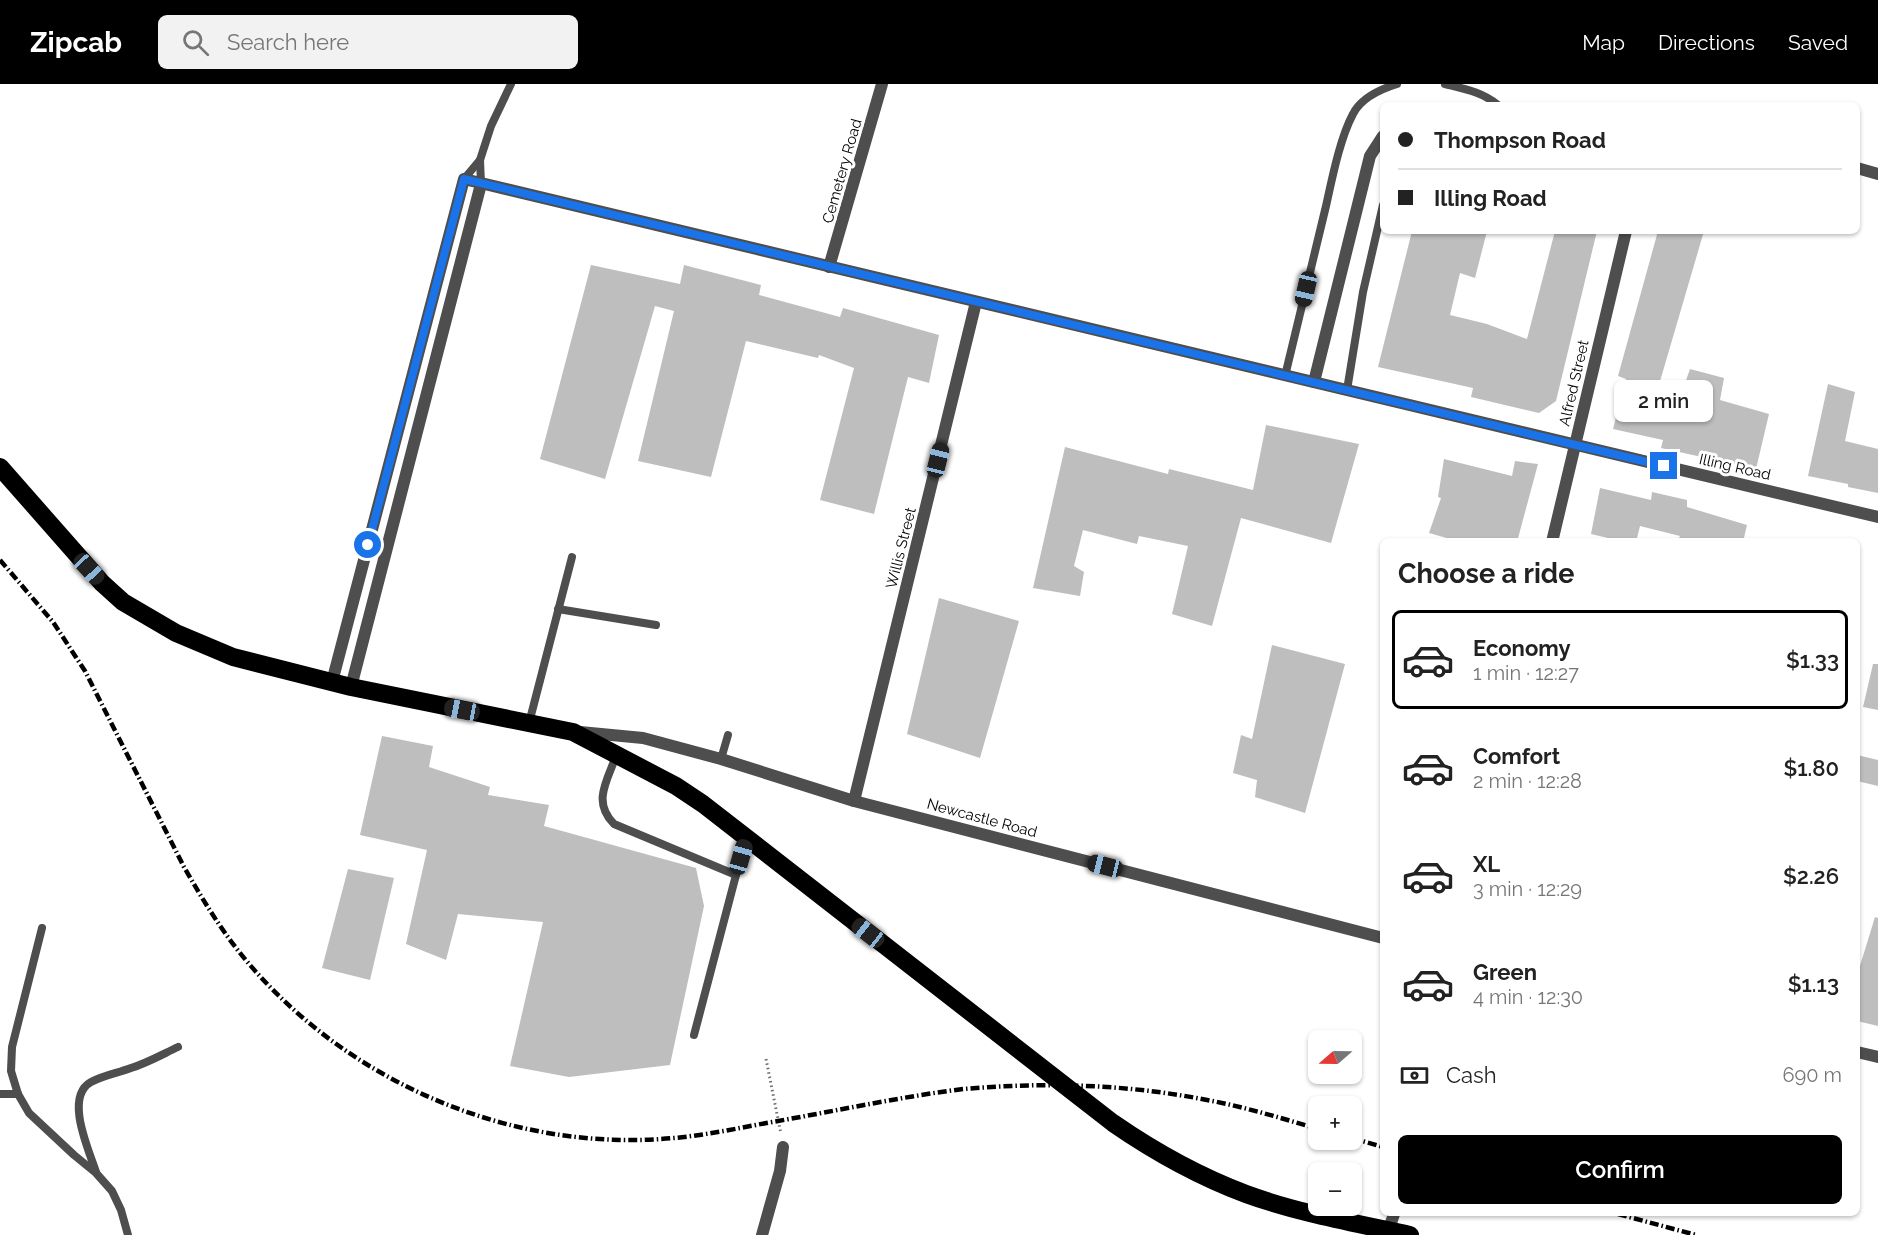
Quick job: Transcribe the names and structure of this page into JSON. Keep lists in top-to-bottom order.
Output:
{
  "streets": {
    "street": [
      "Cemetery Road",
      "Alfred Street",
      "Illing Road",
      "Willis Street",
      "Newcastle Road"
    ]
  },
  "crossings": [
    ["Cemetery Road", "Illing Road"],
    ["Alfred Street", "Illing Road"],
    ["Illing Road", "Willis Street"],
    ["Willis Street", "Newcastle Road"]
  ],
  "north": "left",
  "page": {
    "header": "Zipcab",
    "search": "Search here",
    "nav": ["Map", "Directions", "Saved"],
    "banner": ["Thompson Road", "Illing Road"],
    "bubble": "2 min",
    "heading": "Choose a ride",
    "list": [
      {
        "name": "Economy",
        "note": "1 min · 12:27",
        "value": "$1.33"
      },
      {
        "name": "Comfort",
        "note": "2 min · 12:28",
        "value": "$1.80"
      },
      {
        "name": "XL",
        "note": "3 min · 12:29",
        "value": "$2.26"
      },
      {
        "name": "Green",
        "note": "4 min · 12:30",
        "value": "$1.13"
      }
    ],
    "map_buttons": ["+", "−"],
    "pay": ["Cash", "690 m"],
    "buttons": "Confirm"
  }
}
